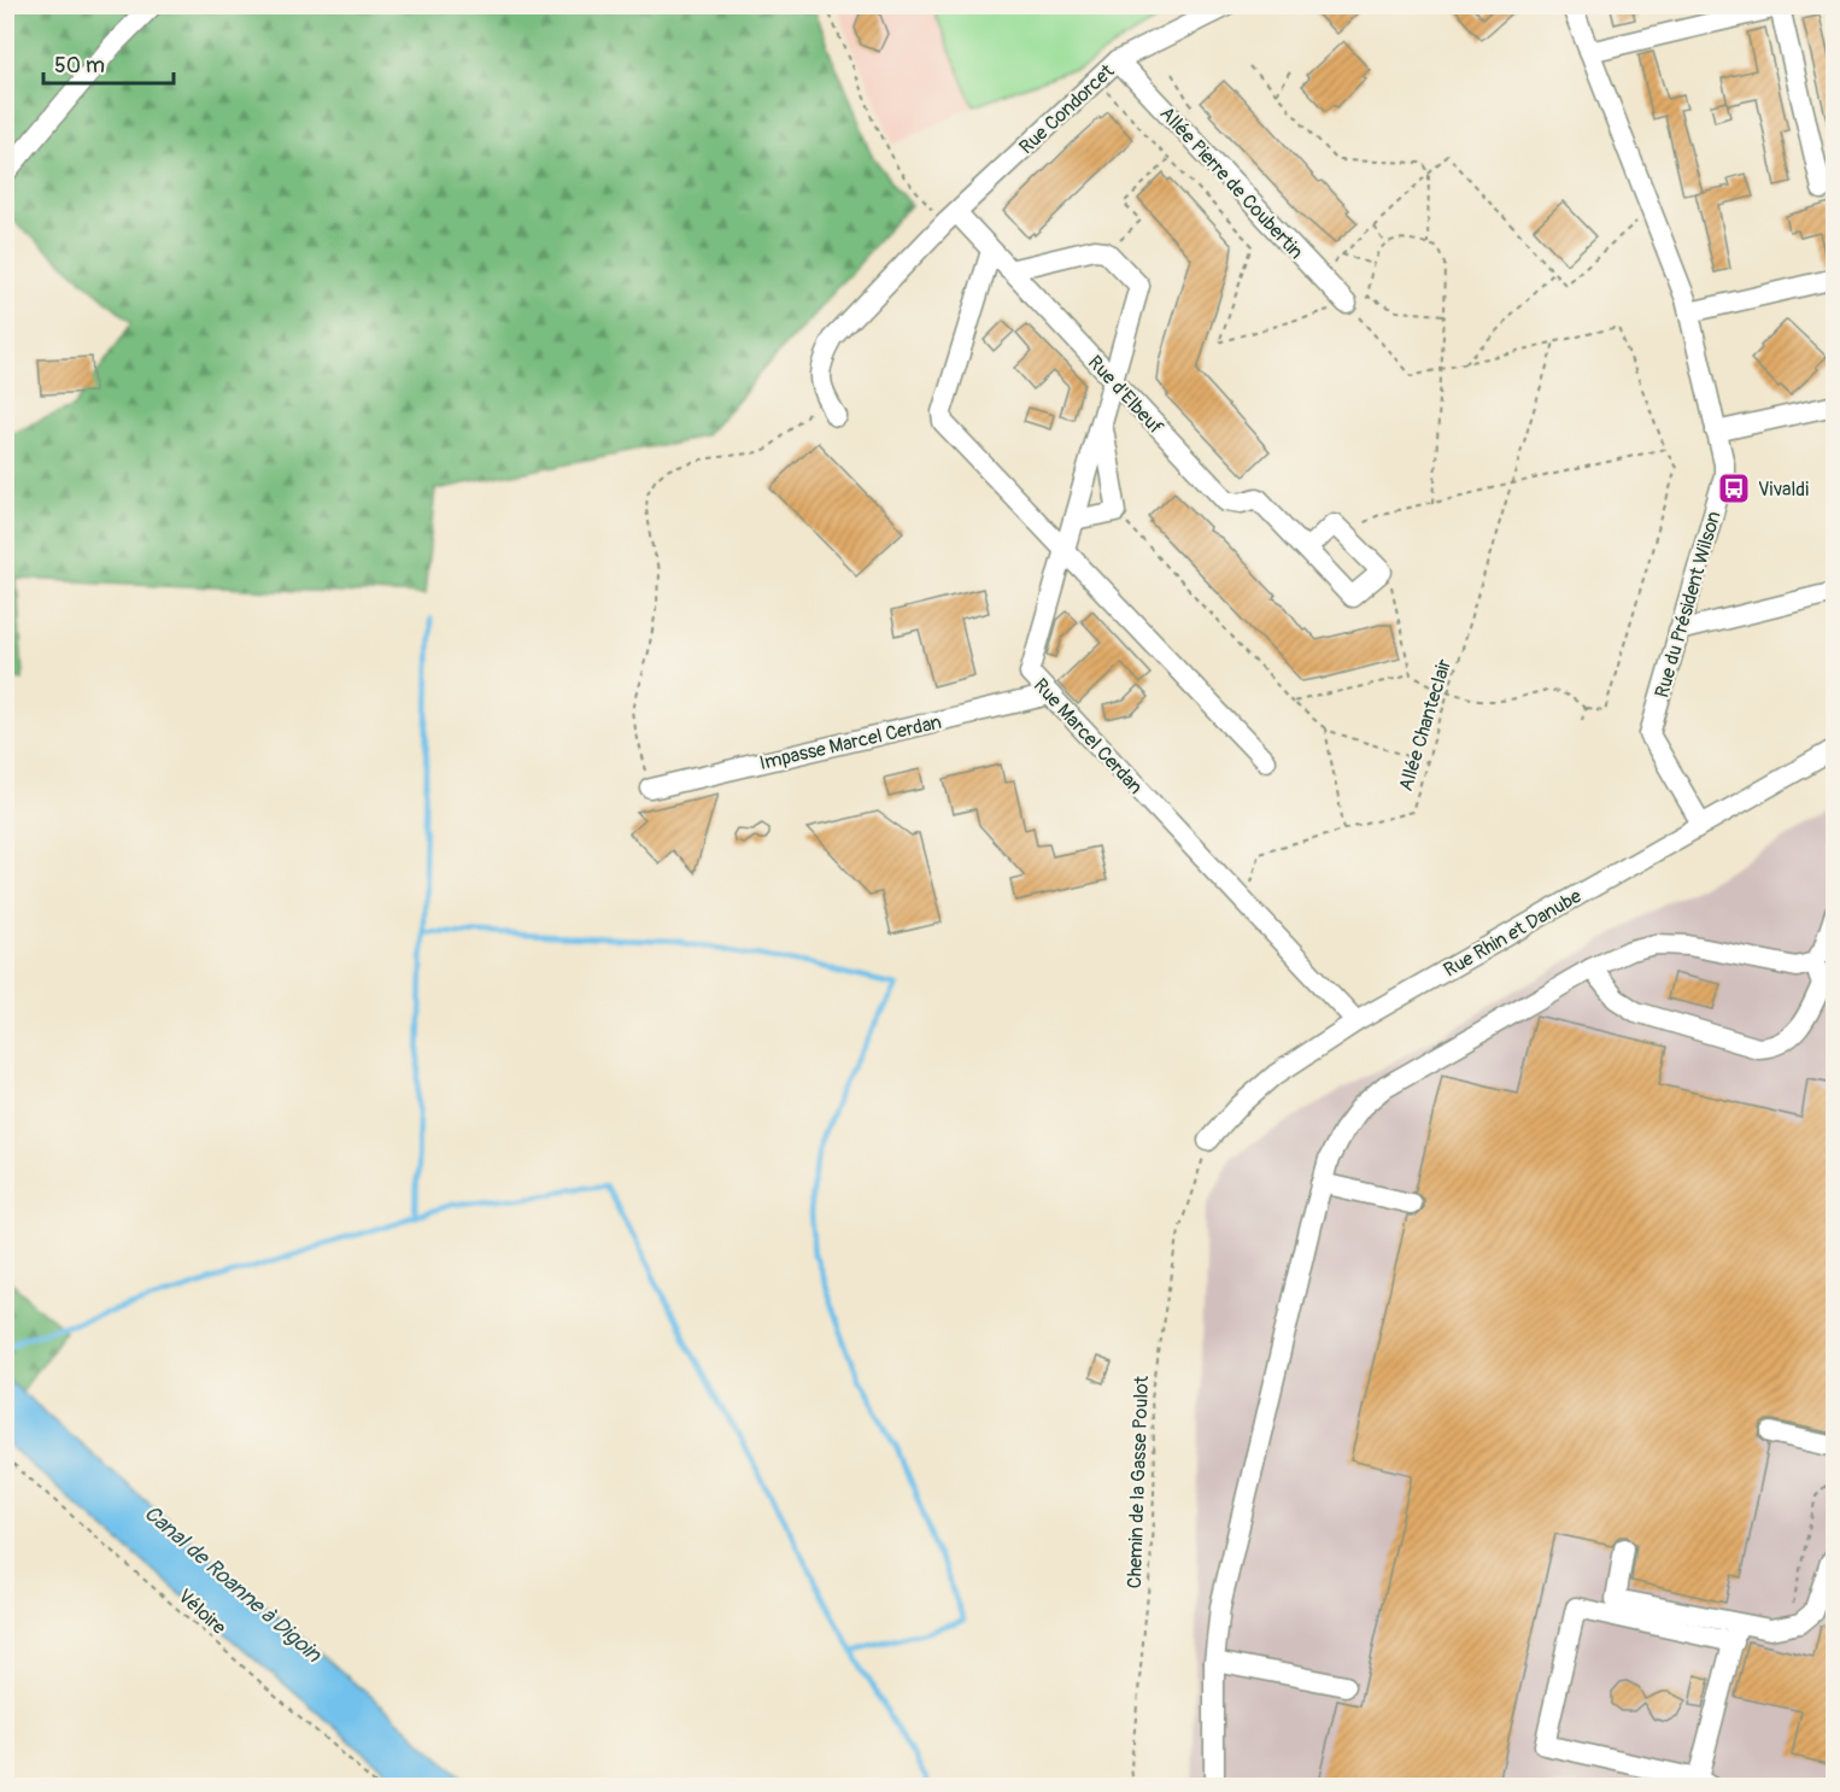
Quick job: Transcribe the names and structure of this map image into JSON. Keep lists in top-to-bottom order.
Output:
{
  "streets": {
    "street": [
      "Rue Condorcet",
      "Allée Pierre de Coubertin",
      "Rue d'Elbeuf",
      "Rue du Président Wilson",
      "Rue Marcel Cerdan",
      "Impasse Marcel Cerdan",
      "Rue Rhin et Danube"
    ],
    "path": ["Allée Chanteclair", "Chemin de la Gasse Poulot", "Véloire"]
  },
  "crossings": [
    ["Rue Condorcet", "Allée Pierre de Coubertin"],
    ["Rue Condorcet", "Rue d'Elbeuf"],
    ["Rue d'Elbeuf", "Rue Marcel Cerdan"],
    ["Rue du Président Wilson", "Rue Rhin et Danube"],
    ["Allée Chanteclair", "Rue Marcel Cerdan"],
    ["Rue Marcel Cerdan", "Impasse Marcel Cerdan"],
    ["Rue Marcel Cerdan", "Rue Rhin et Danube"],
    ["Rue Rhin et Danube", "Chemin de la Gasse Poulot"]
  ],
  "water": ["Canal de Roanne à Digoin"],
  "places": {
    "bus stop": ["Vivaldi"]
  },
  "scale_bar": "50 m"
}
